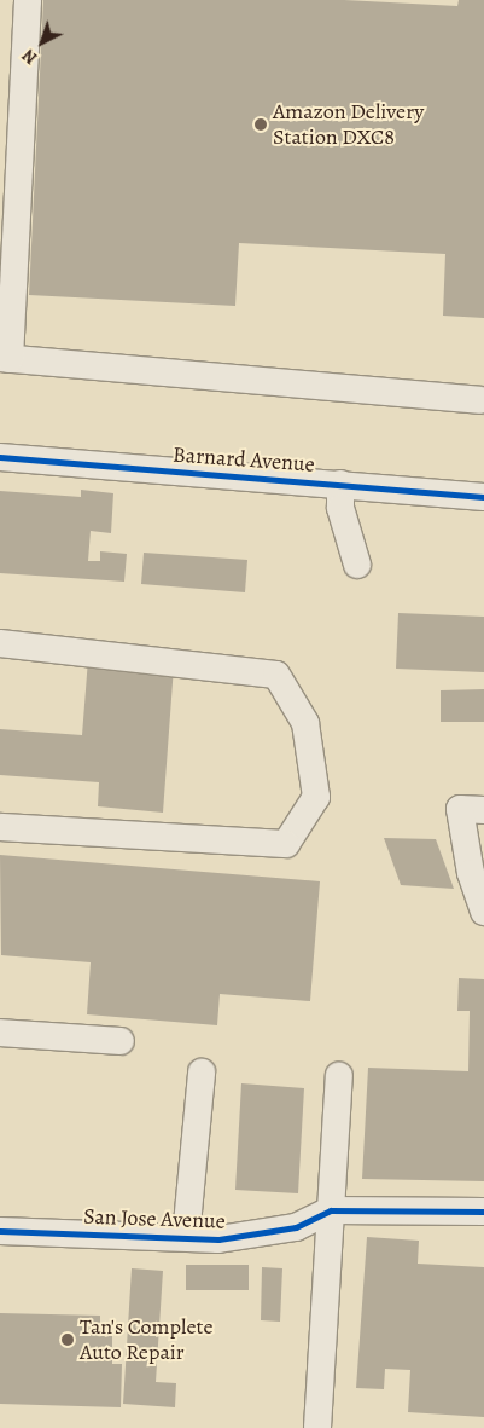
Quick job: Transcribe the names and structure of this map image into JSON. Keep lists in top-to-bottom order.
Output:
{
  "streets": {
    "street": ["Barnard Avenue", "San Jose Avenue"]
  },
  "places": ["Amazon Delivery Station DXC8", "Tan's Complete Auto Repair"],
  "north": "bottom left"
}
